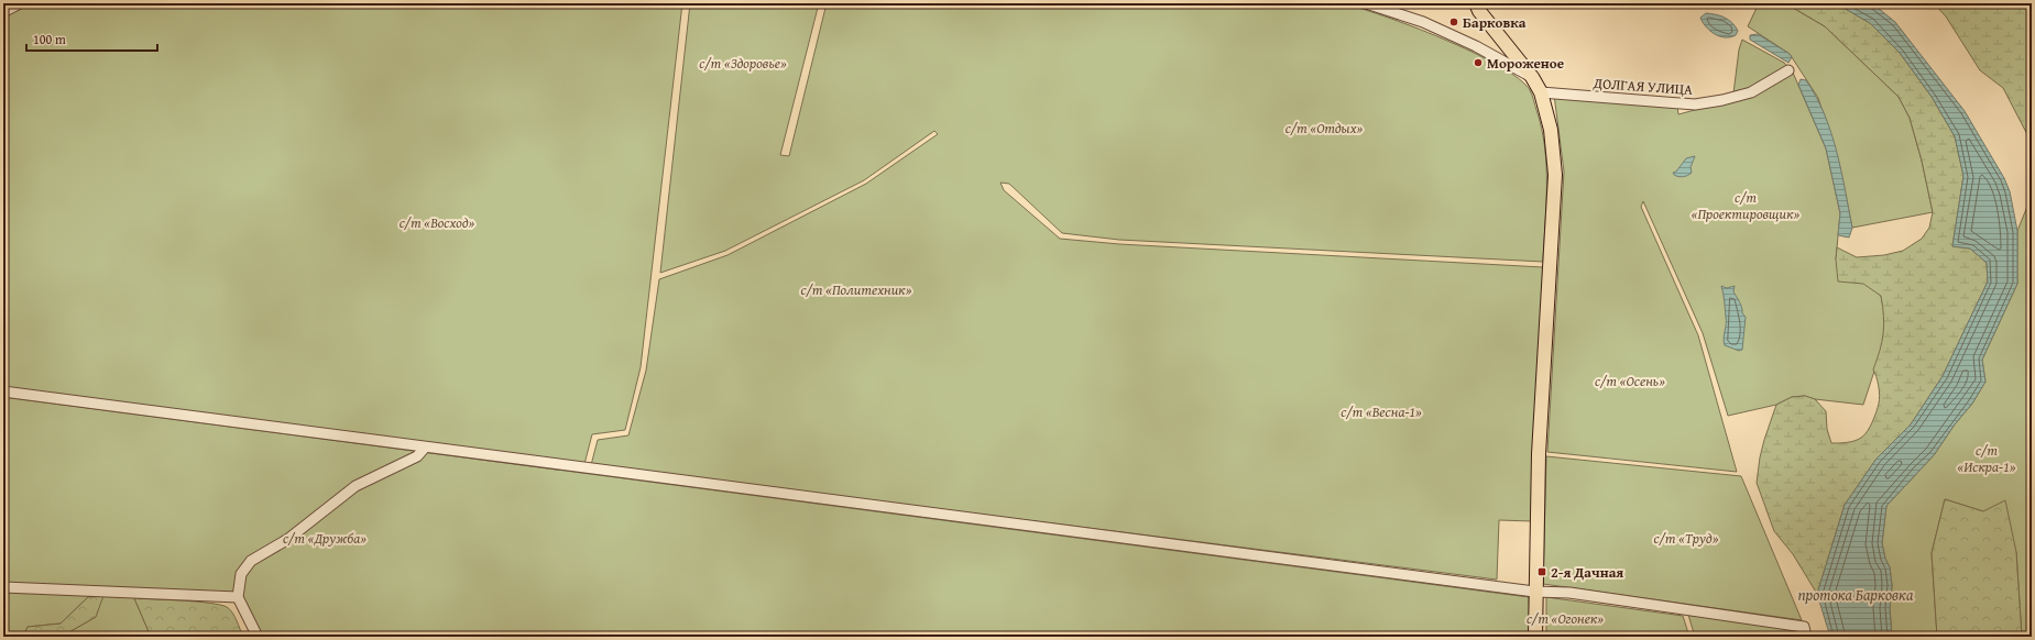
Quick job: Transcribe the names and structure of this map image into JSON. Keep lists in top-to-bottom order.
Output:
{
  "streets": {
    "street": ["ДОЛГАЯ УЛИЦА"]
  },
  "water": ["протока Барковка"],
  "parks": [
    "с/т «Здоровье»",
    "с/т «Отдых»",
    "с/т «Проектировщик»",
    "с/т «Восход»",
    "с/т «Политехник»",
    "с/т «Осень»",
    "с/т «Весна-1»",
    "с/т «Искра-1»",
    "с/т «Дружба»",
    "с/т «Труд»",
    "с/т «Огонек»"
  ],
  "places": {
    "other": ["Барковка", "Мороженое"],
    "transit": ["2-я Дачная"]
  },
  "scale_bar": "100 m"
}
